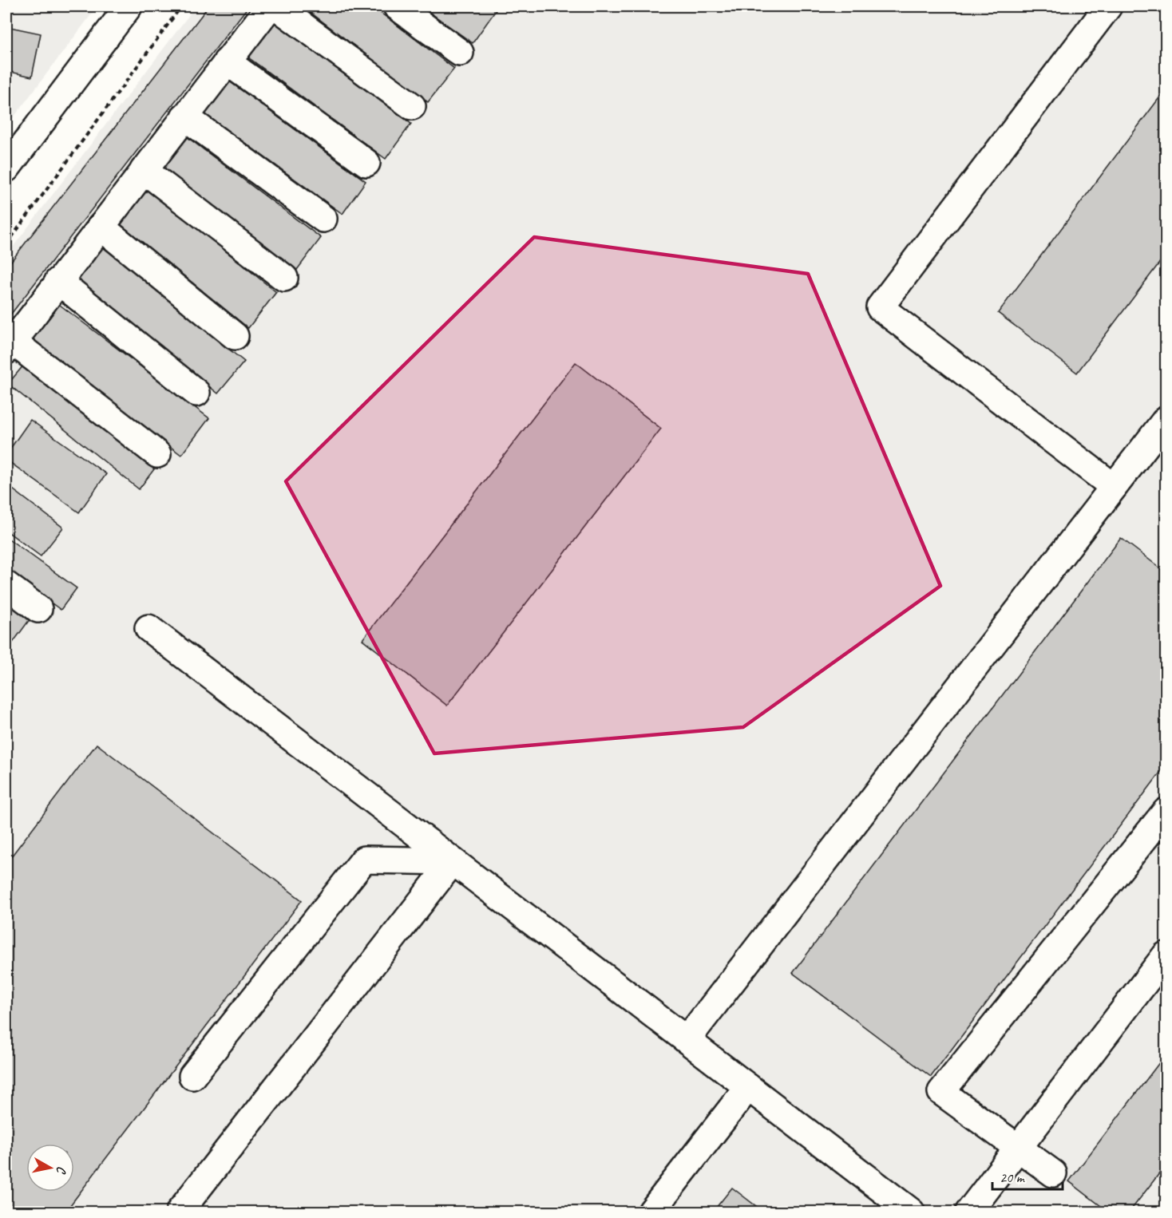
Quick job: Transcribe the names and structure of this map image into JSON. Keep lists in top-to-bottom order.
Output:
{
  "scale_bar": "20 m",
  "north": "right"
}
